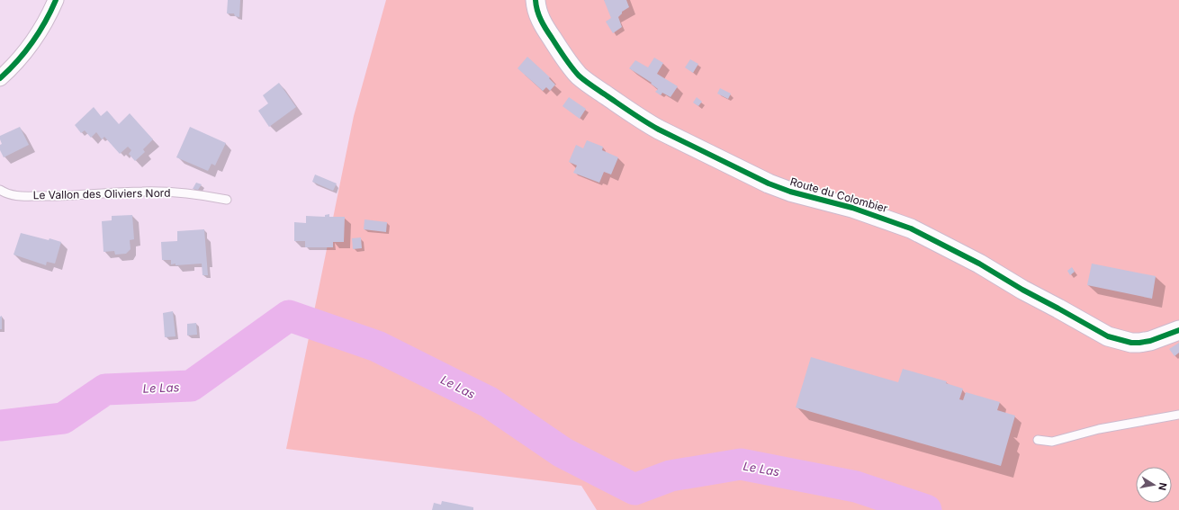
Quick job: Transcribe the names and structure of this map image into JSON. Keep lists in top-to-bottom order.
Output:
{
  "streets": {
    "street": ["Route du Colombier"],
    "lane": ["Le Vallon des Oliviers Nord"]
  },
  "water": ["Le Las"],
  "north": "right"
}
